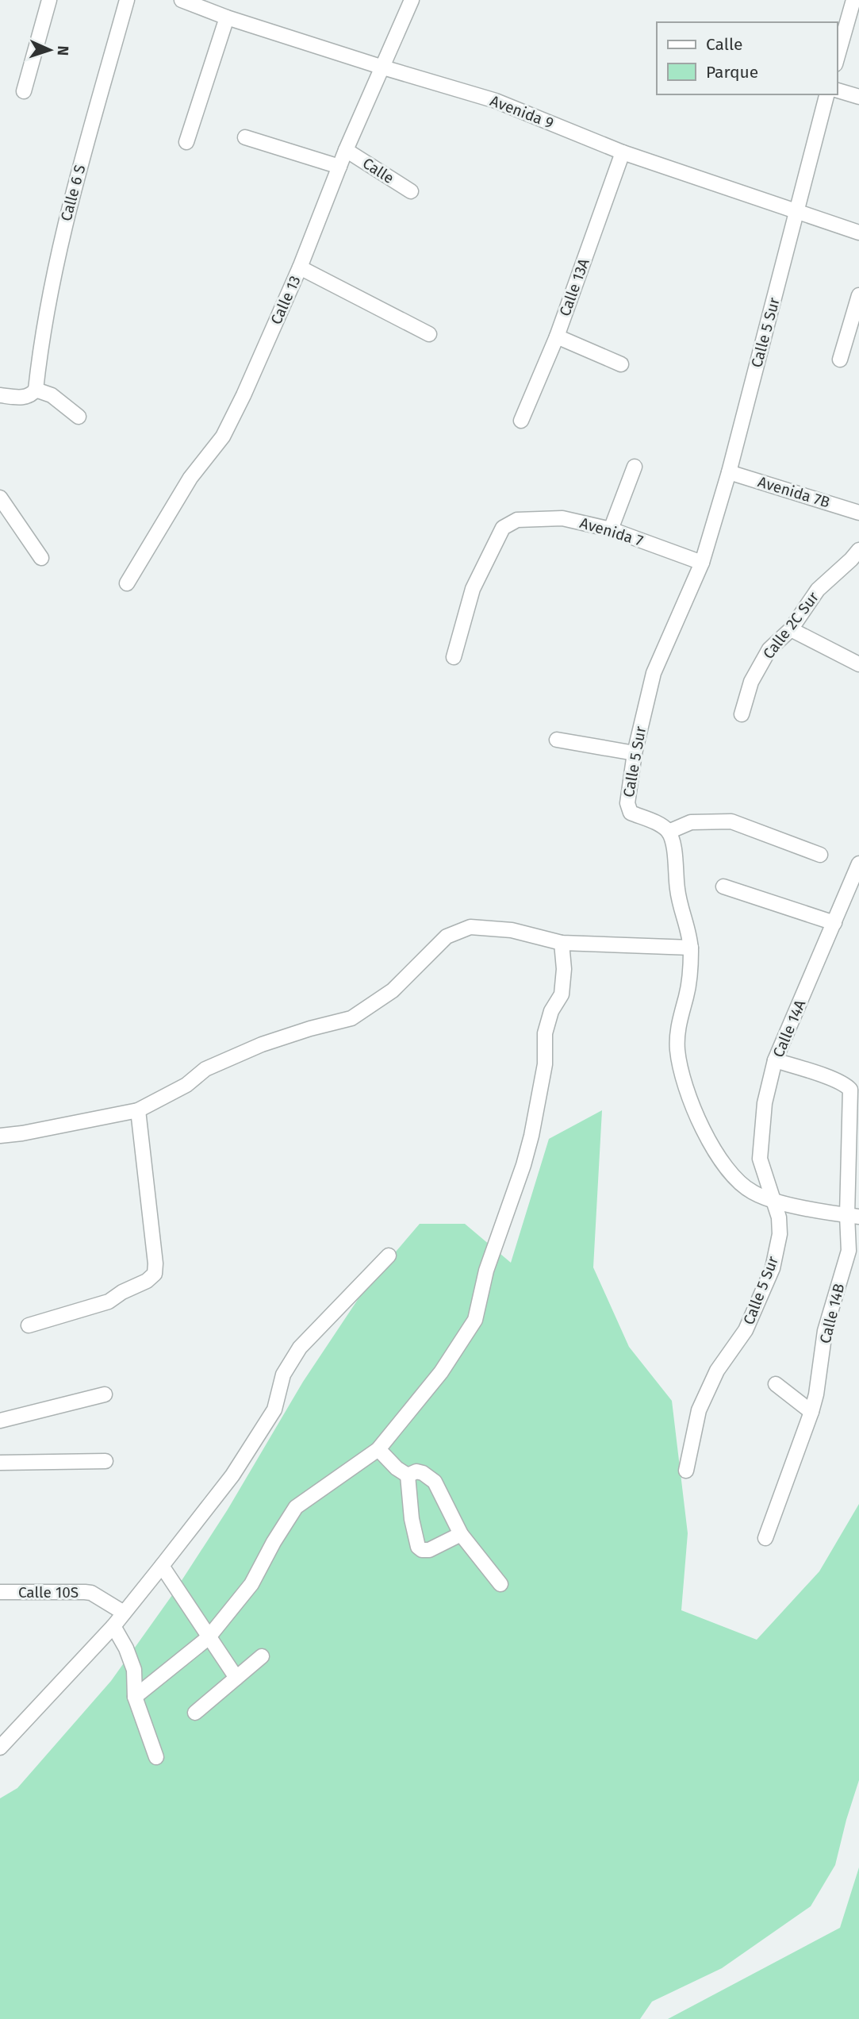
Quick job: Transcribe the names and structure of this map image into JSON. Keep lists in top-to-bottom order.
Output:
{
  "streets": {
    "street": [
      "Avenida 9",
      "Calle",
      "Calle 6 S",
      "Calle 13A",
      "Calle 13",
      "Calle 5 Sur",
      "Avenida 7B",
      "Avenida 7",
      "Calle 2C Sur",
      "Calle 14A",
      "Calle 14B",
      "Calle 10S"
    ]
  },
  "crossings": [
    ["Avenida 9", "Calle 13A"],
    ["Avenida 9", "Calle 13"],
    ["Avenida 9", "Calle 5 Sur"],
    ["Calle", "Calle 13"],
    ["Calle 5 Sur", "Avenida 7B"],
    ["Calle 5 Sur", "Avenida 7"],
    ["Calle 5 Sur", "Calle 14A"],
    ["Calle 14A", "Calle 14B"]
  ],
  "legend": ["Calle", "Parque"],
  "north": "right"
}
